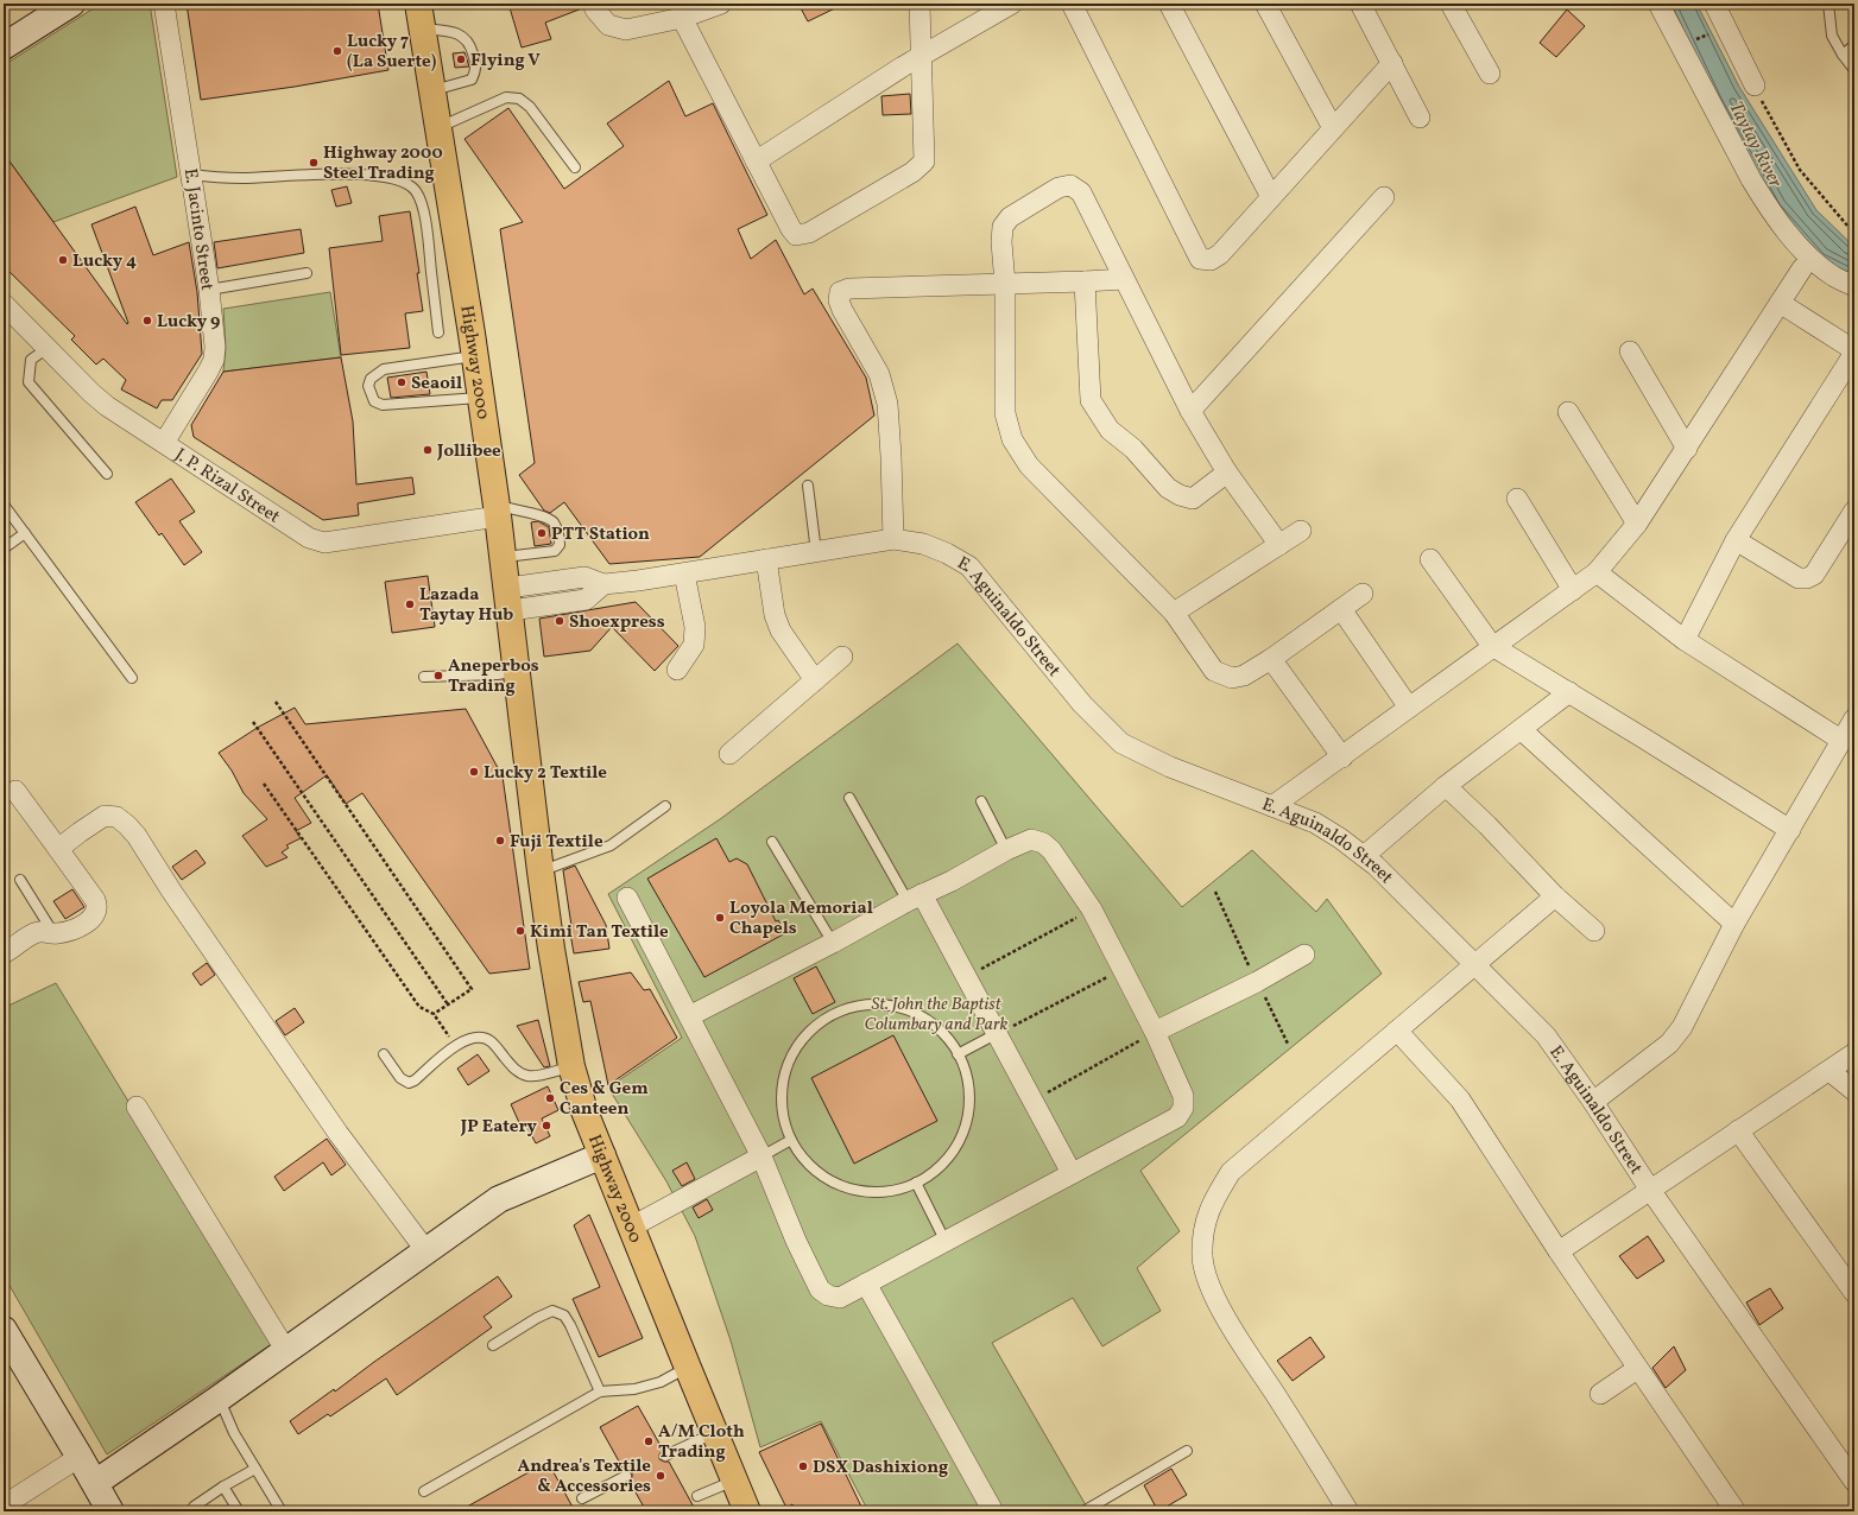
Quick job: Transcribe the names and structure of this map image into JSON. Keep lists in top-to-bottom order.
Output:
{
  "streets": {
    "main road": ["Highway 2000"],
    "street": ["E. Jacinto Street", "J. P. Rizal Street", "E. Aguinaldo Street"]
  },
  "crossings": [
    ["E. Jacinto Street", "J. P. Rizal Street"],
    ["Highway 2000", "J. P. Rizal Street"],
    ["Highway 2000", "E. Aguinaldo Street"]
  ],
  "water": ["Taytay River"],
  "parks": ["St. John the Baptist Columbary and Park"],
  "places": [
    "Lucky 7 (La Suerte)",
    "Flying V",
    "Highway 2000 Steel Trading",
    "Lucky 4",
    "Lucky 9",
    "Seaoil",
    "Jollibee",
    "PTT Station",
    "Lazada Taytay Hub",
    "Shoexpress",
    "Aneperbos Trading",
    "Lucky 2 Textile",
    "Fuji Textile",
    "Loyola Memorial Chapels",
    "Kimi Tan Textile",
    "Ces & Gem Canteen",
    "JP Eatery",
    "A/M Cloth Trading",
    "DSX Dashixiong",
    "Andrea's Textile & Accessories"
  ]
}
